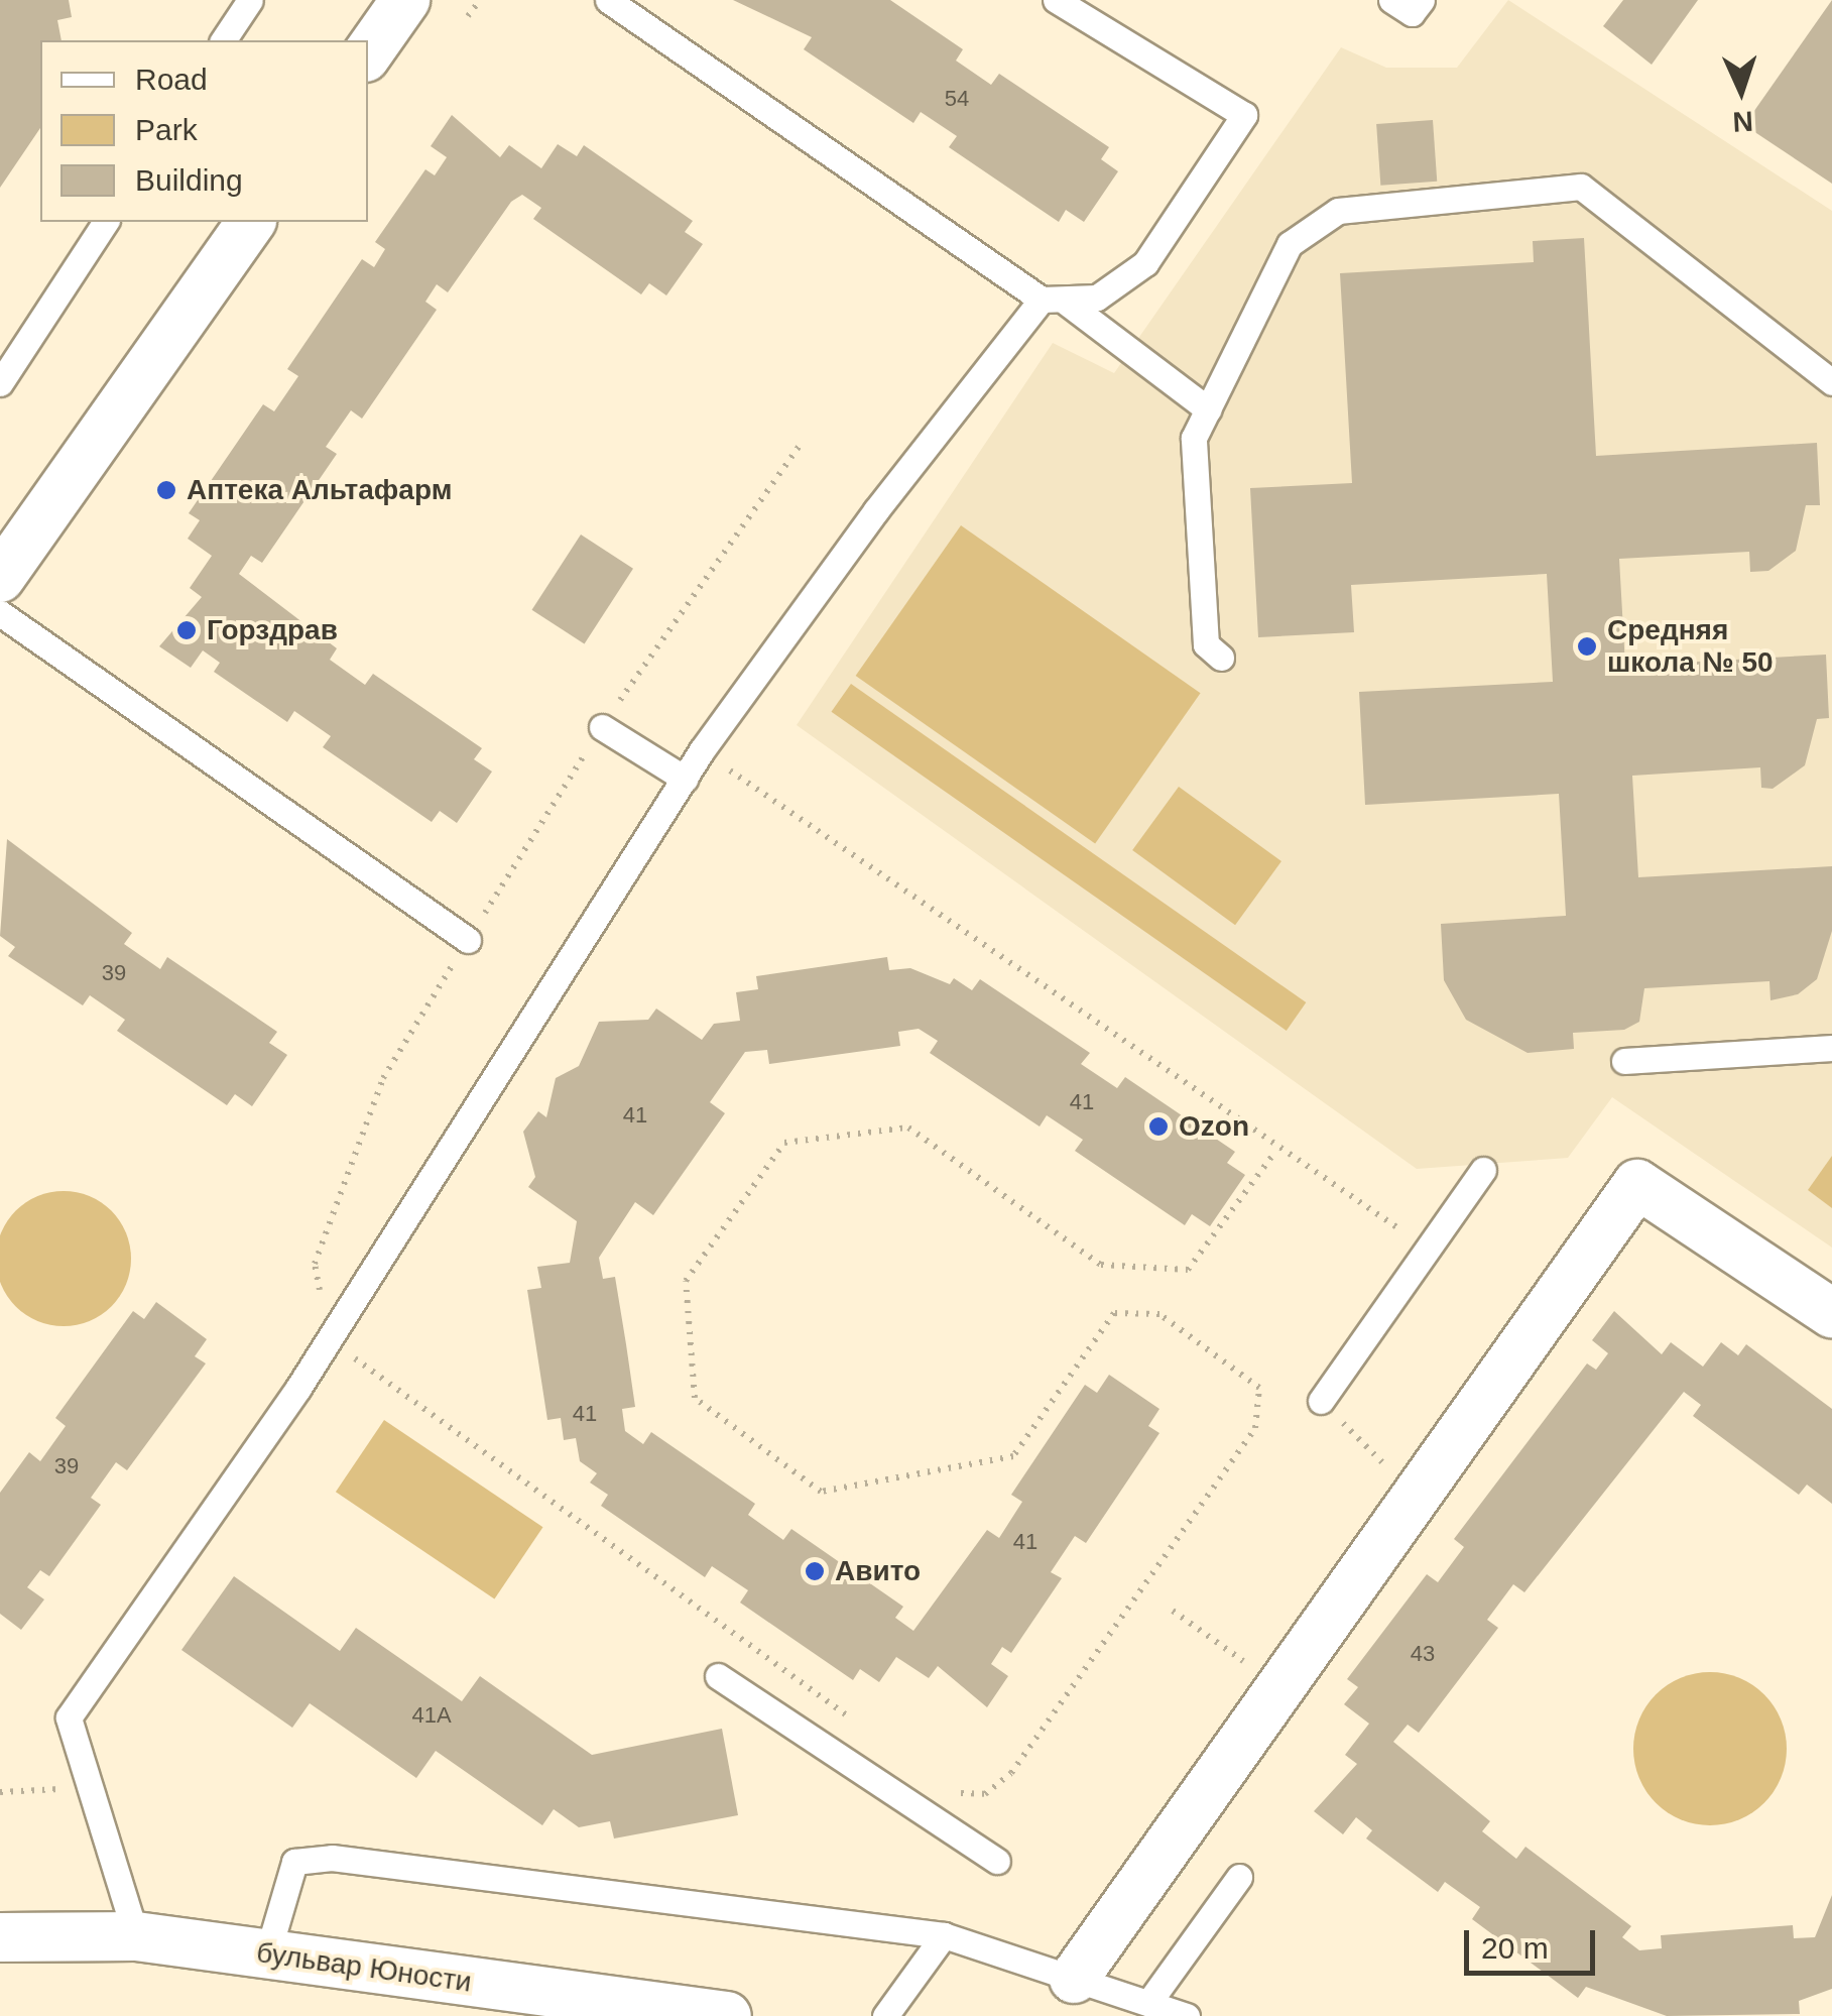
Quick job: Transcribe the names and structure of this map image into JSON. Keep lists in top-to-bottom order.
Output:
{
  "streets": {
    "street": ["бульвар Юности"]
  },
  "places": [
    "Аптека Альтафарм",
    "Горздрав",
    "Средняя школа № 50",
    "Ozon",
    "Авито"
  ],
  "house_numbers": [
    "54",
    "39",
    "41",
    "41",
    "41",
    "39",
    "41",
    "43",
    "41А"
  ],
  "legend": ["Road", "Park", "Building"],
  "scale_bar": "20 m",
  "north": "bottom"
}
